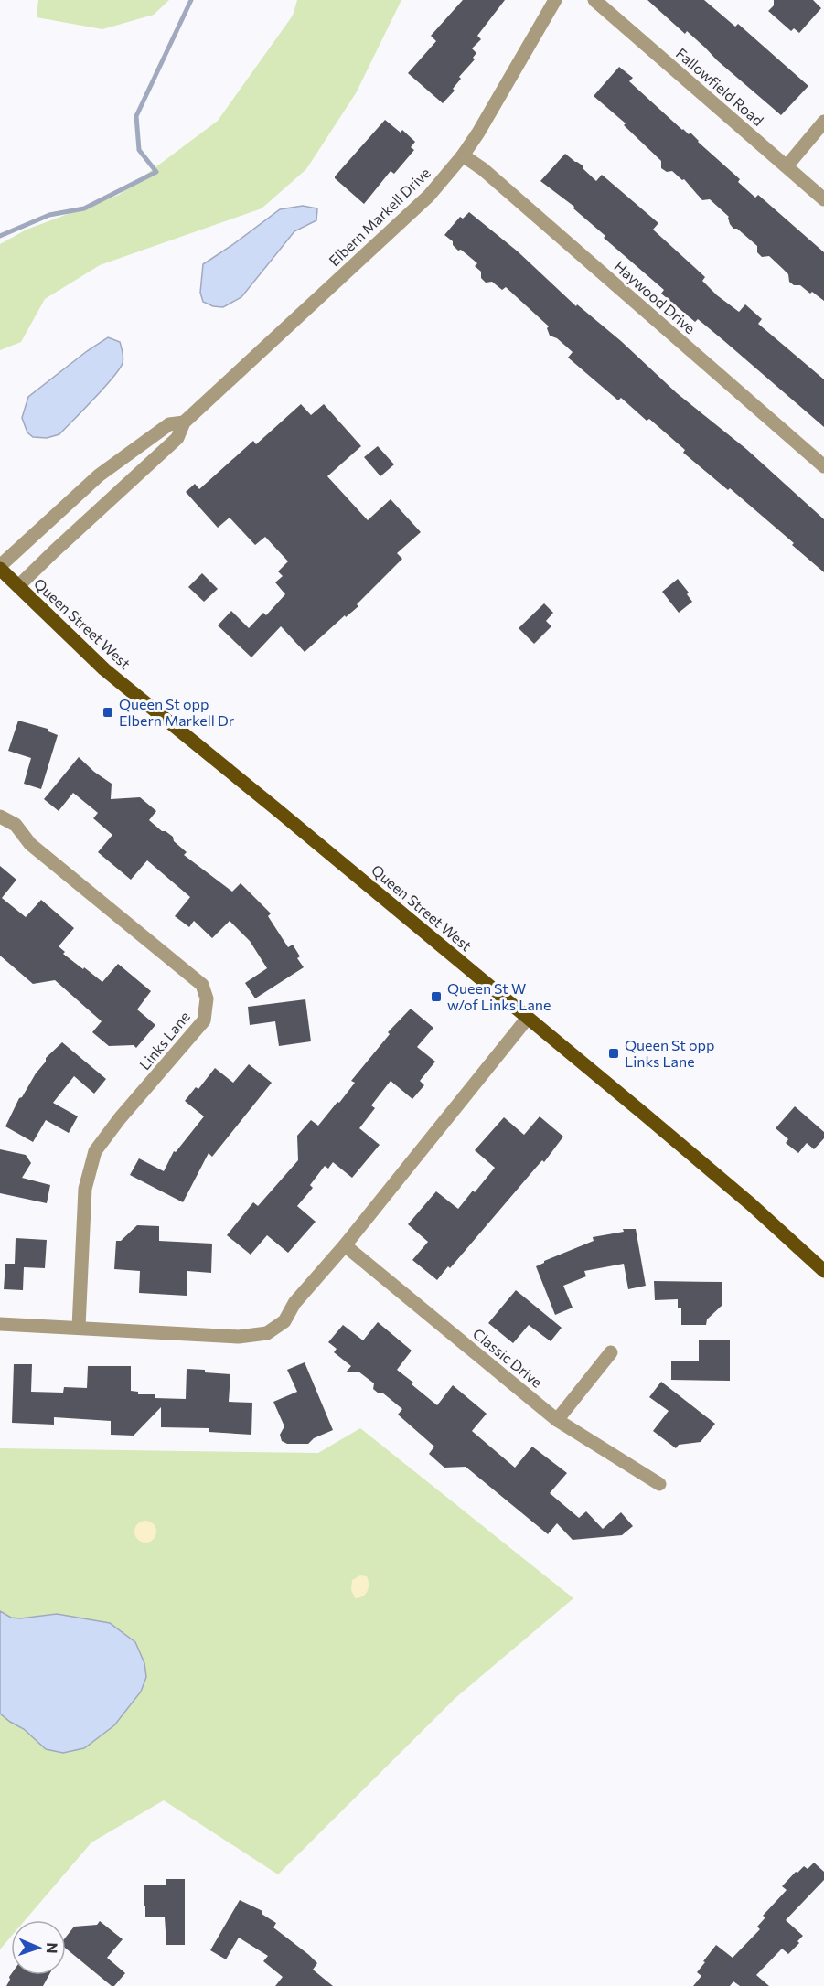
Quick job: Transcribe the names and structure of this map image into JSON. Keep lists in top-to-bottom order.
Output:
{
  "streets": {
    "main road": ["Queen Street West"],
    "street": [
      "Fallowfield Road",
      "Elbern Markell Drive",
      "Haywood Drive",
      "Links Lane",
      "Classic Drive"
    ]
  },
  "crossings": [
    ["Elbern Markell Drive", "Haywood Drive"],
    ["Elbern Markell Drive", "Queen Street West"]
  ],
  "places": {
    "transit": ["Queen St opp Elbern Markell Dr", "Queen St W w/of Links Lane", "Queen St opp Links Lane"]
  },
  "north": "right"
}
